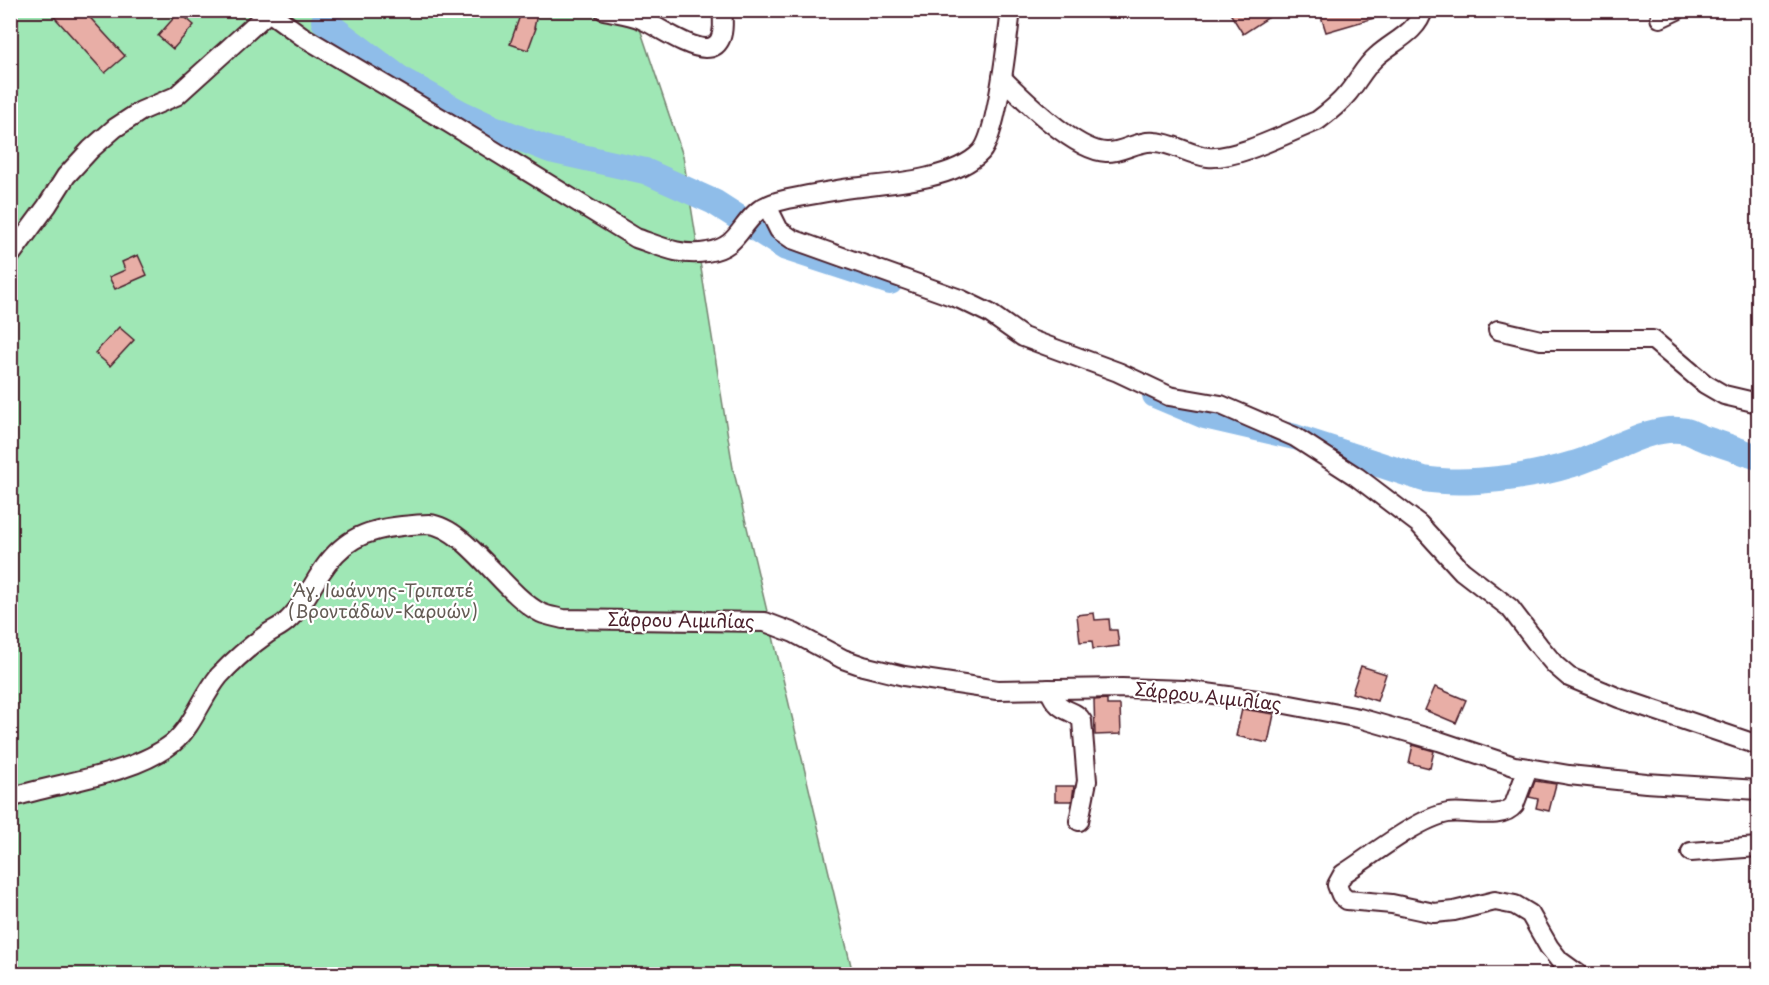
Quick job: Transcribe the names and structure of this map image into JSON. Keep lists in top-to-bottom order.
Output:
{
  "streets": {
    "street": ["Σάρρου Αιμιλίας"]
  },
  "parks": ["Άγ. Ιωάννης-Τριπατέ (Βροντάδων-Καρυών)"]
}
